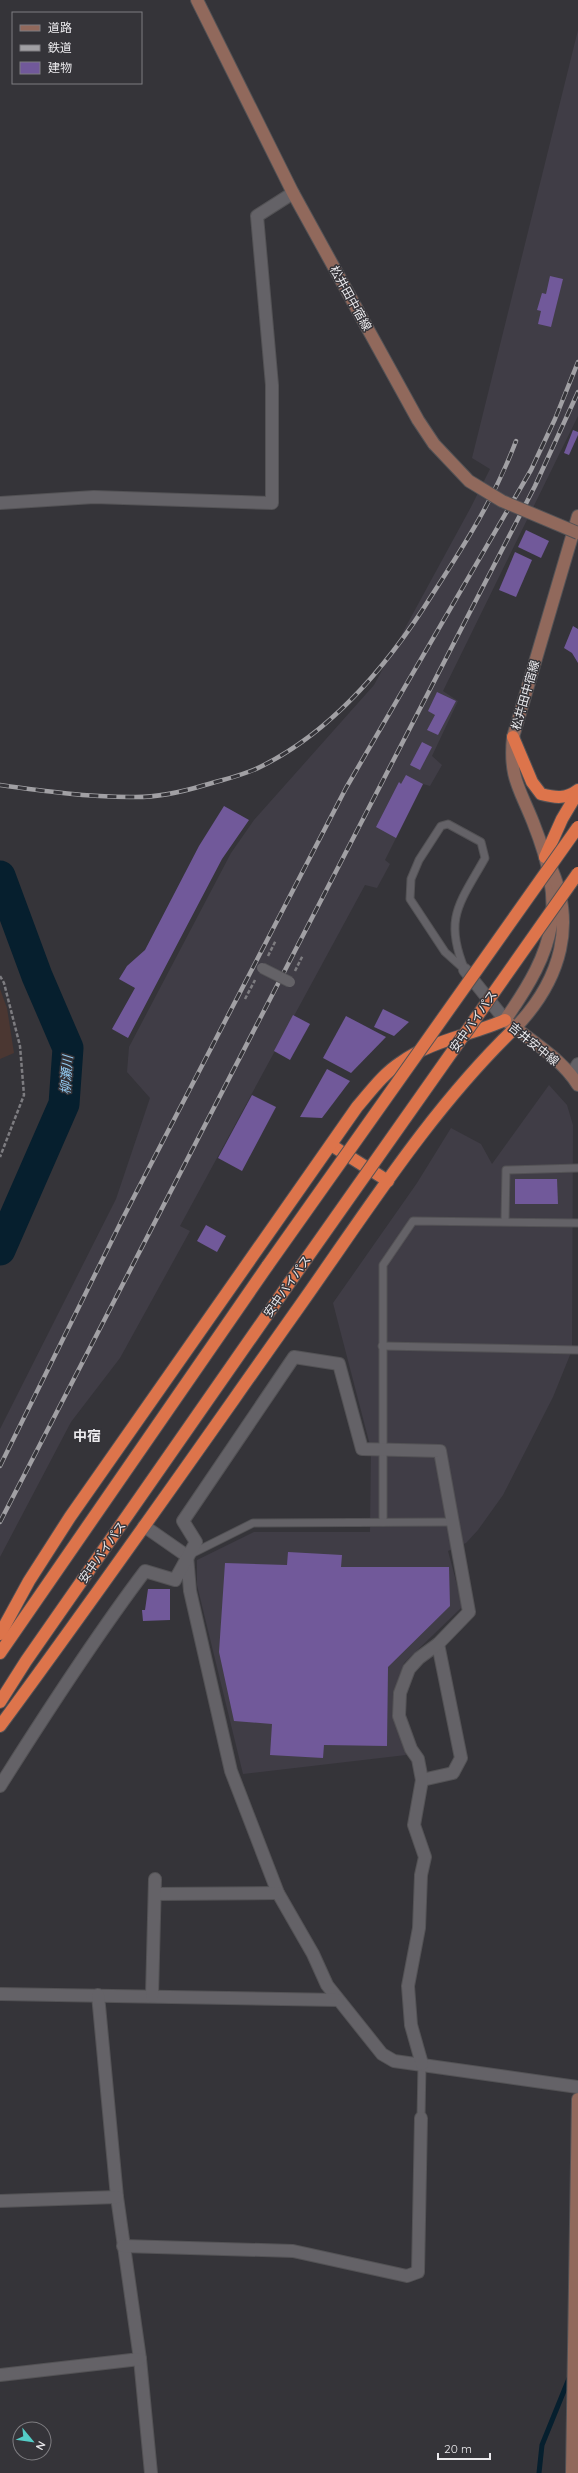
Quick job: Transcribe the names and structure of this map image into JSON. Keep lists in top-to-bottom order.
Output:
{
  "streets": {
    "highway": ["安中バイパス"],
    "main road": ["松井田中宿線", "吉井安中線"]
  },
  "crossings": [
    ["松井田中宿線", "吉井安中線"]
  ],
  "districts": ["中宿"],
  "water": ["柳瀬川"],
  "legend": ["道路", "鉄道", "建物"],
  "scale_bar": "20 m",
  "north": "bottom right"
}
